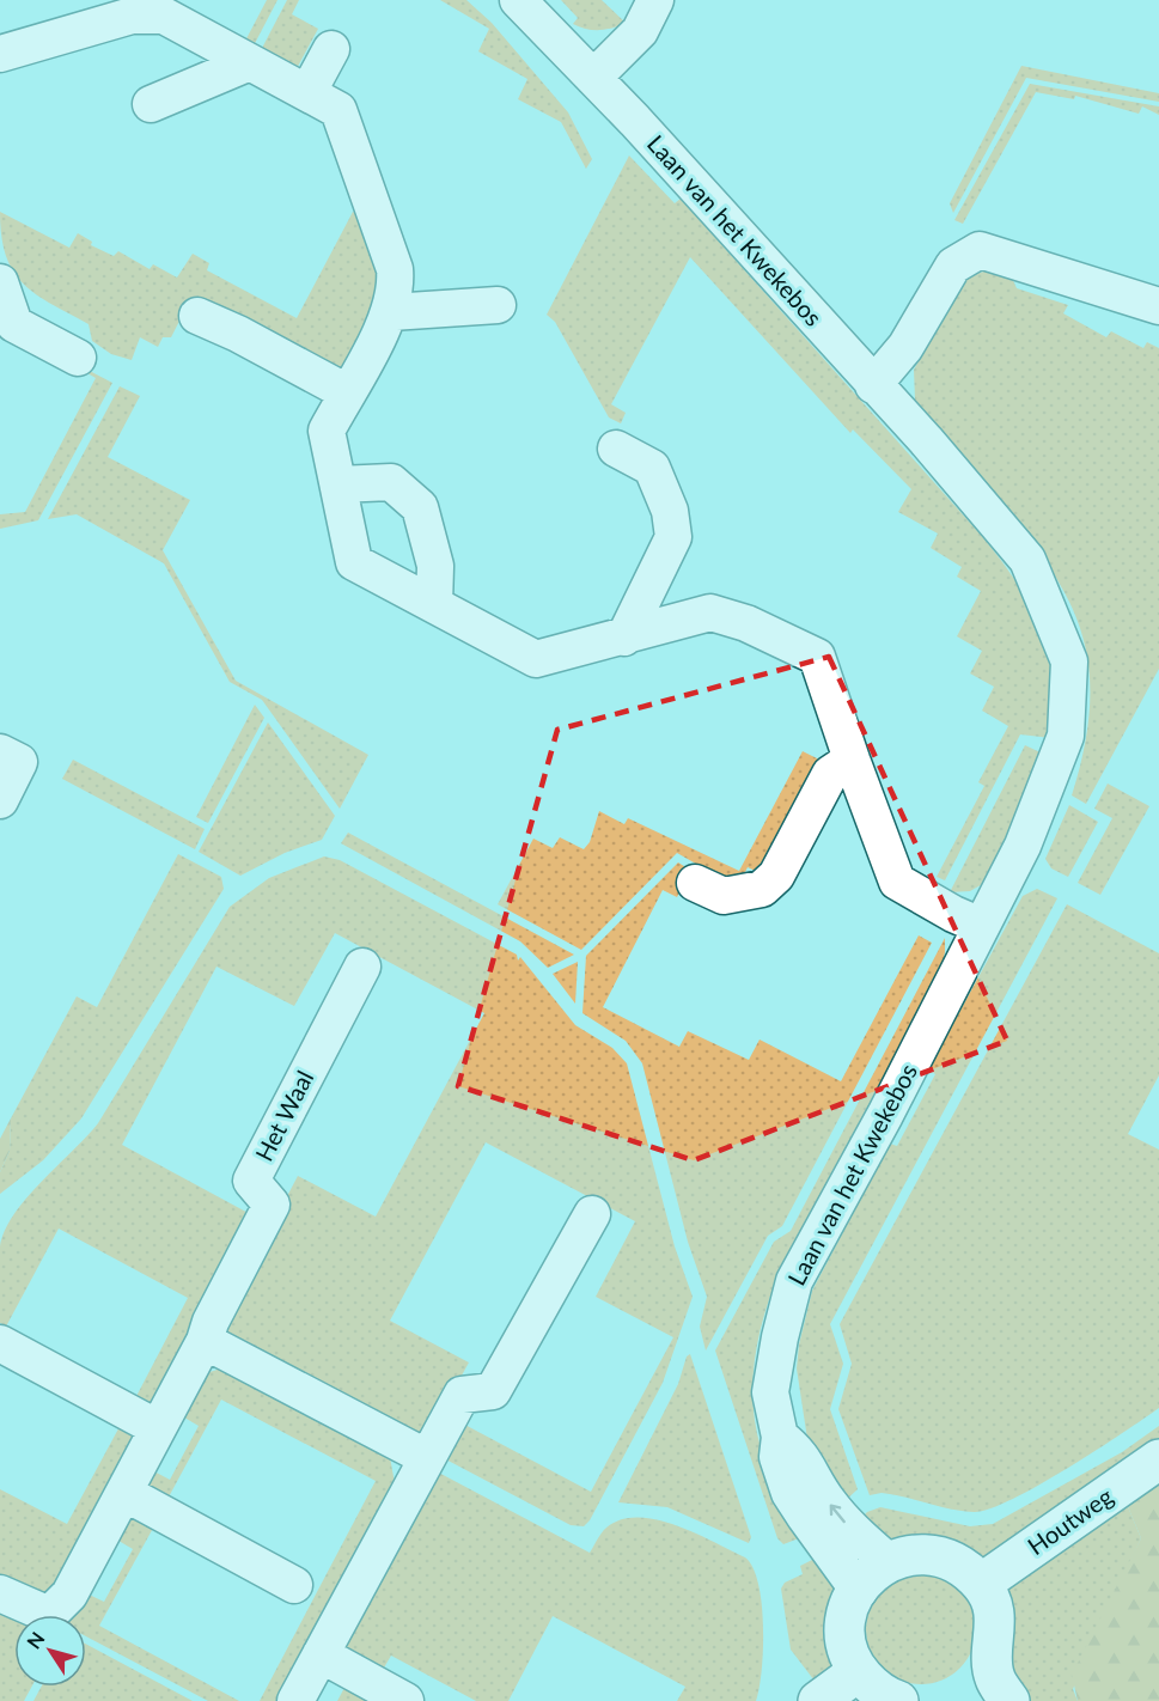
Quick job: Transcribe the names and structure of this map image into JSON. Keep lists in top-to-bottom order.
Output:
{
  "streets": {
    "street": ["Laan van het Kwekebos", "Het Waal", "Houtweg"]
  },
  "north": "top left"
}
